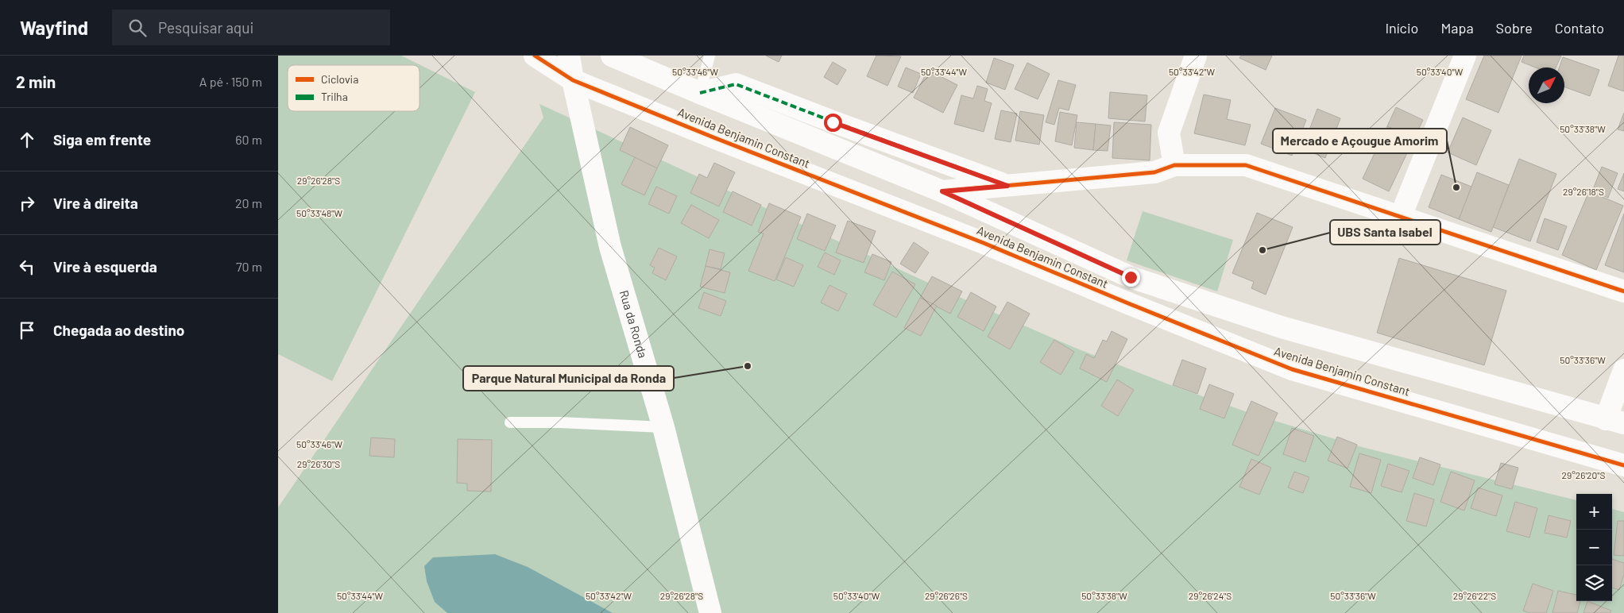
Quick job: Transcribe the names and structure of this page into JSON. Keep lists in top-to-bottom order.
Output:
{
  "streets": {
    "street": ["Avenida Benjamin Constant", "Rua da Ronda"]
  },
  "crossings": [
    ["Avenida Benjamin Constant", "Rua da Ronda"]
  ],
  "places": ["Mercado e Açougue Amorim", "UBS Santa Isabel", "Parque Natural Municipal da Ronda"],
  "legend": ["Ciclovia", "Trilha"],
  "north": "top right",
  "page": {
    "header": "Wayfind",
    "search": "Pesquisar aqui",
    "nav": [
      "Início",
      "Mapa",
      "Sobre",
      "Contato"
    ],
    "heading": ["2 min", "A pé · 150 m"],
    "list": [
      ["Siga em frente", "60 m"],
      ["Vire à direita", "20 m"],
      ["Vire à esquerda", "70 m"],
      "Chegada ao destino"
    ],
    "map_buttons": ["+", "−"]
  },
  "coordinates": [
    "50°33'46\"W",
    "50°33'44\"W",
    "50°33'42\"W",
    "50°33'40\"W",
    "50°33'38\"W",
    "29°26'28\"S",
    "29°26'18\"S",
    "50°33'48\"W",
    "50°33'36\"W",
    "29°26'30\"S",
    "29°26'20\"S",
    "29°26'26\"S",
    "29°26'24\"S",
    "29°26'22\"S"
  ]
}
